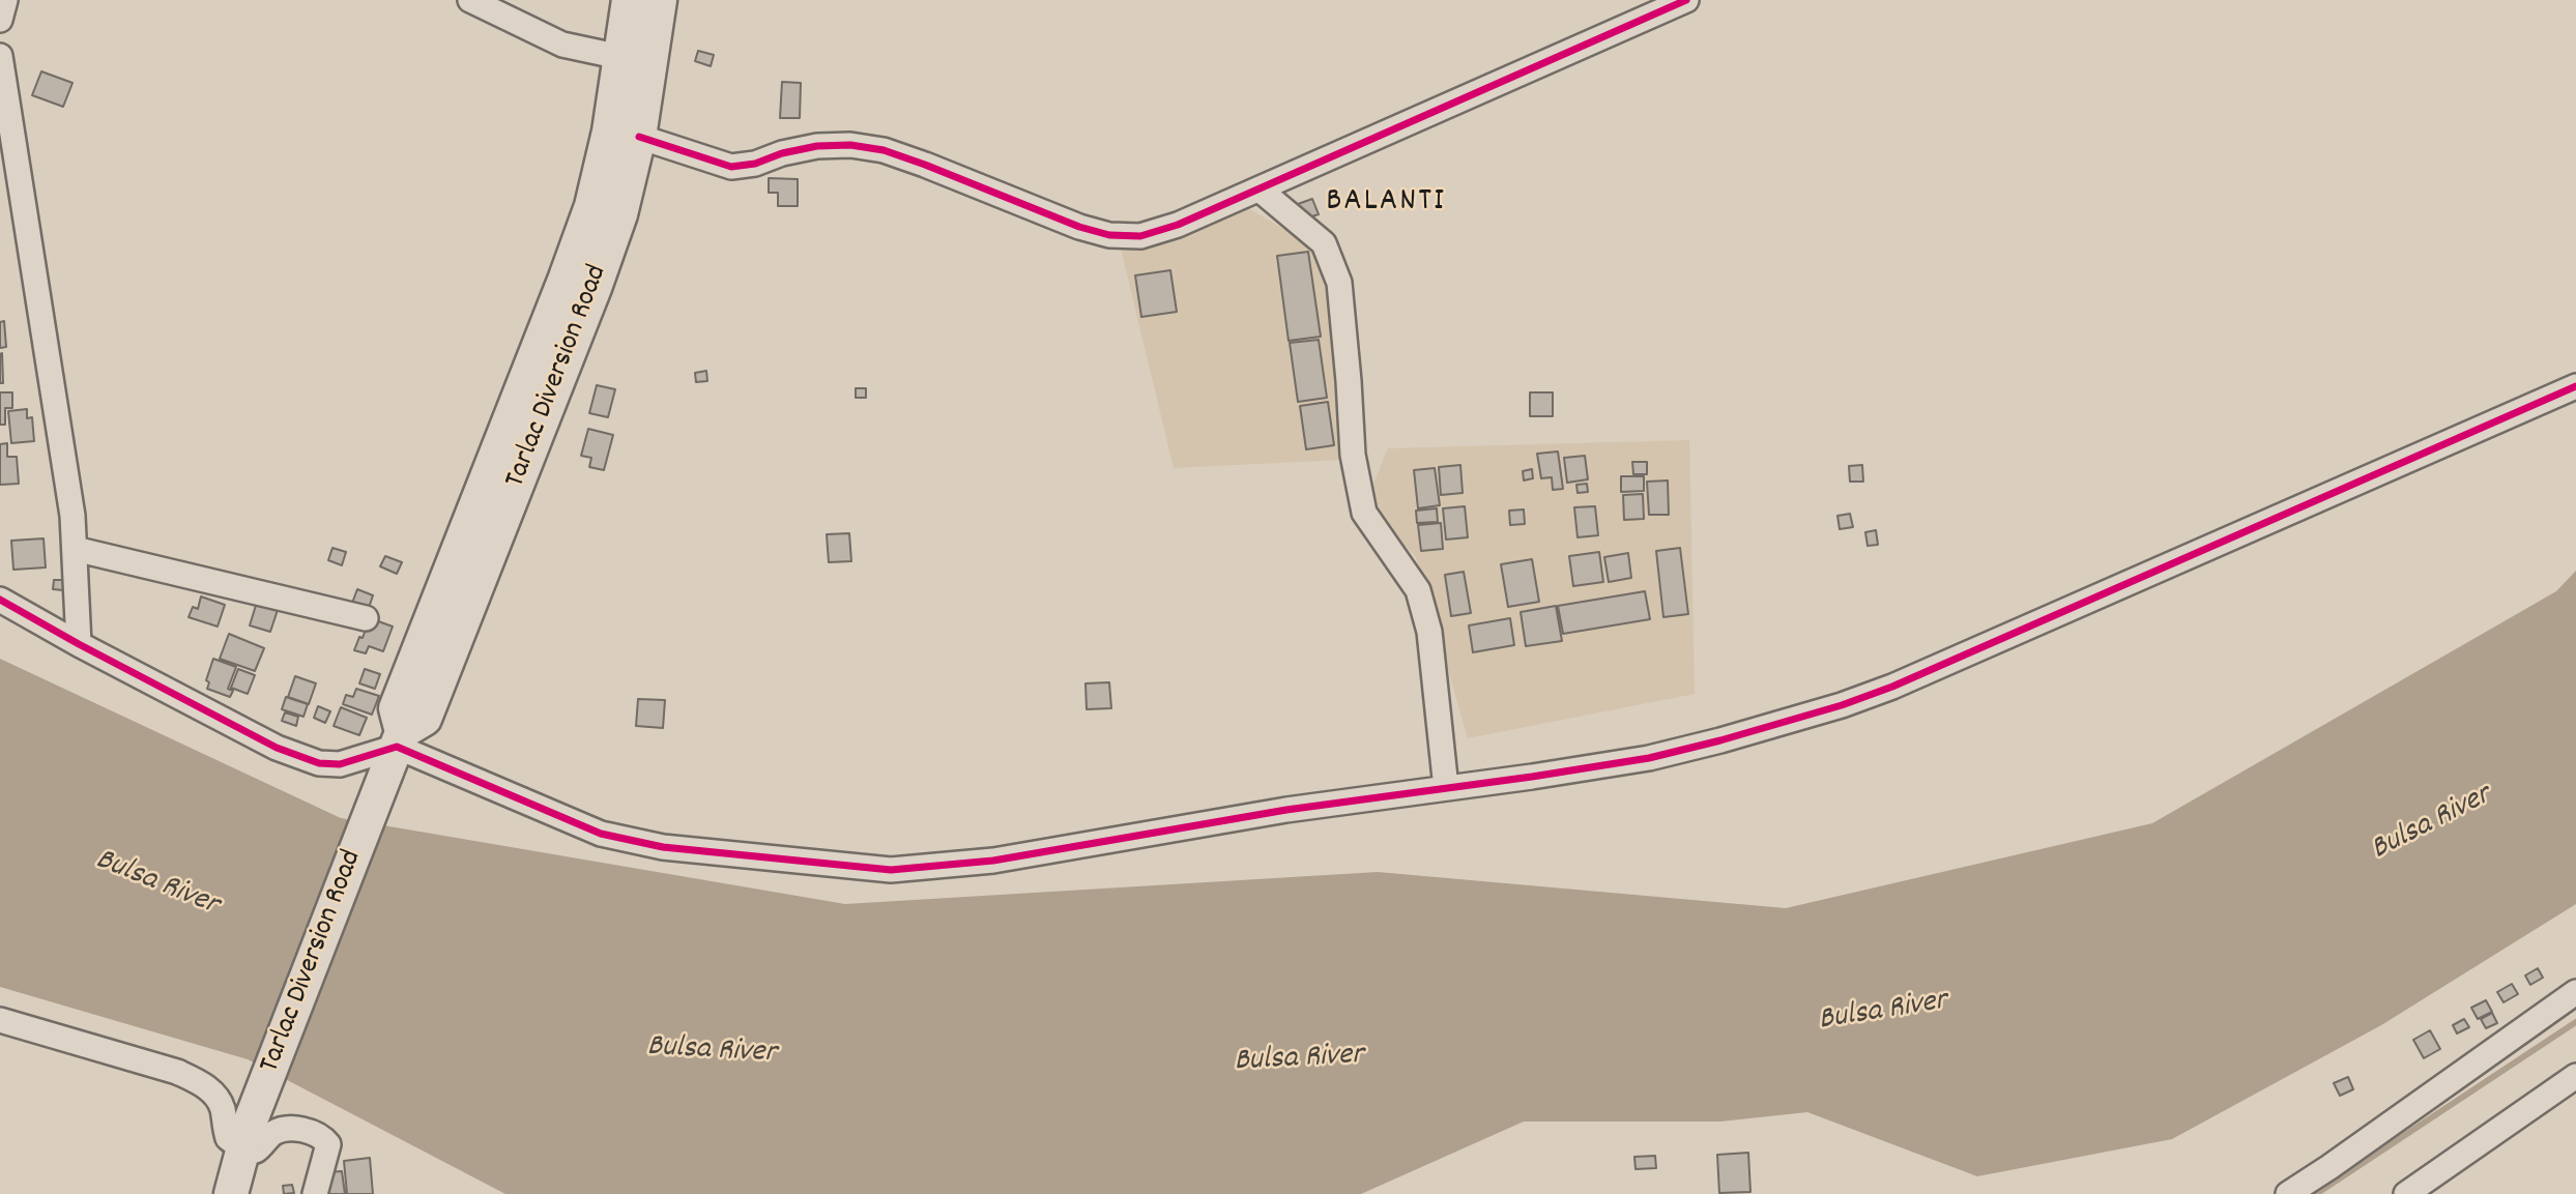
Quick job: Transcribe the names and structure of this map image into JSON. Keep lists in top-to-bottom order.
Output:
{
  "streets": {
    "main road": ["Tarlac Diversion Road"]
  },
  "districts": ["BALANTI"],
  "water": ["Bulsa River"]
}
